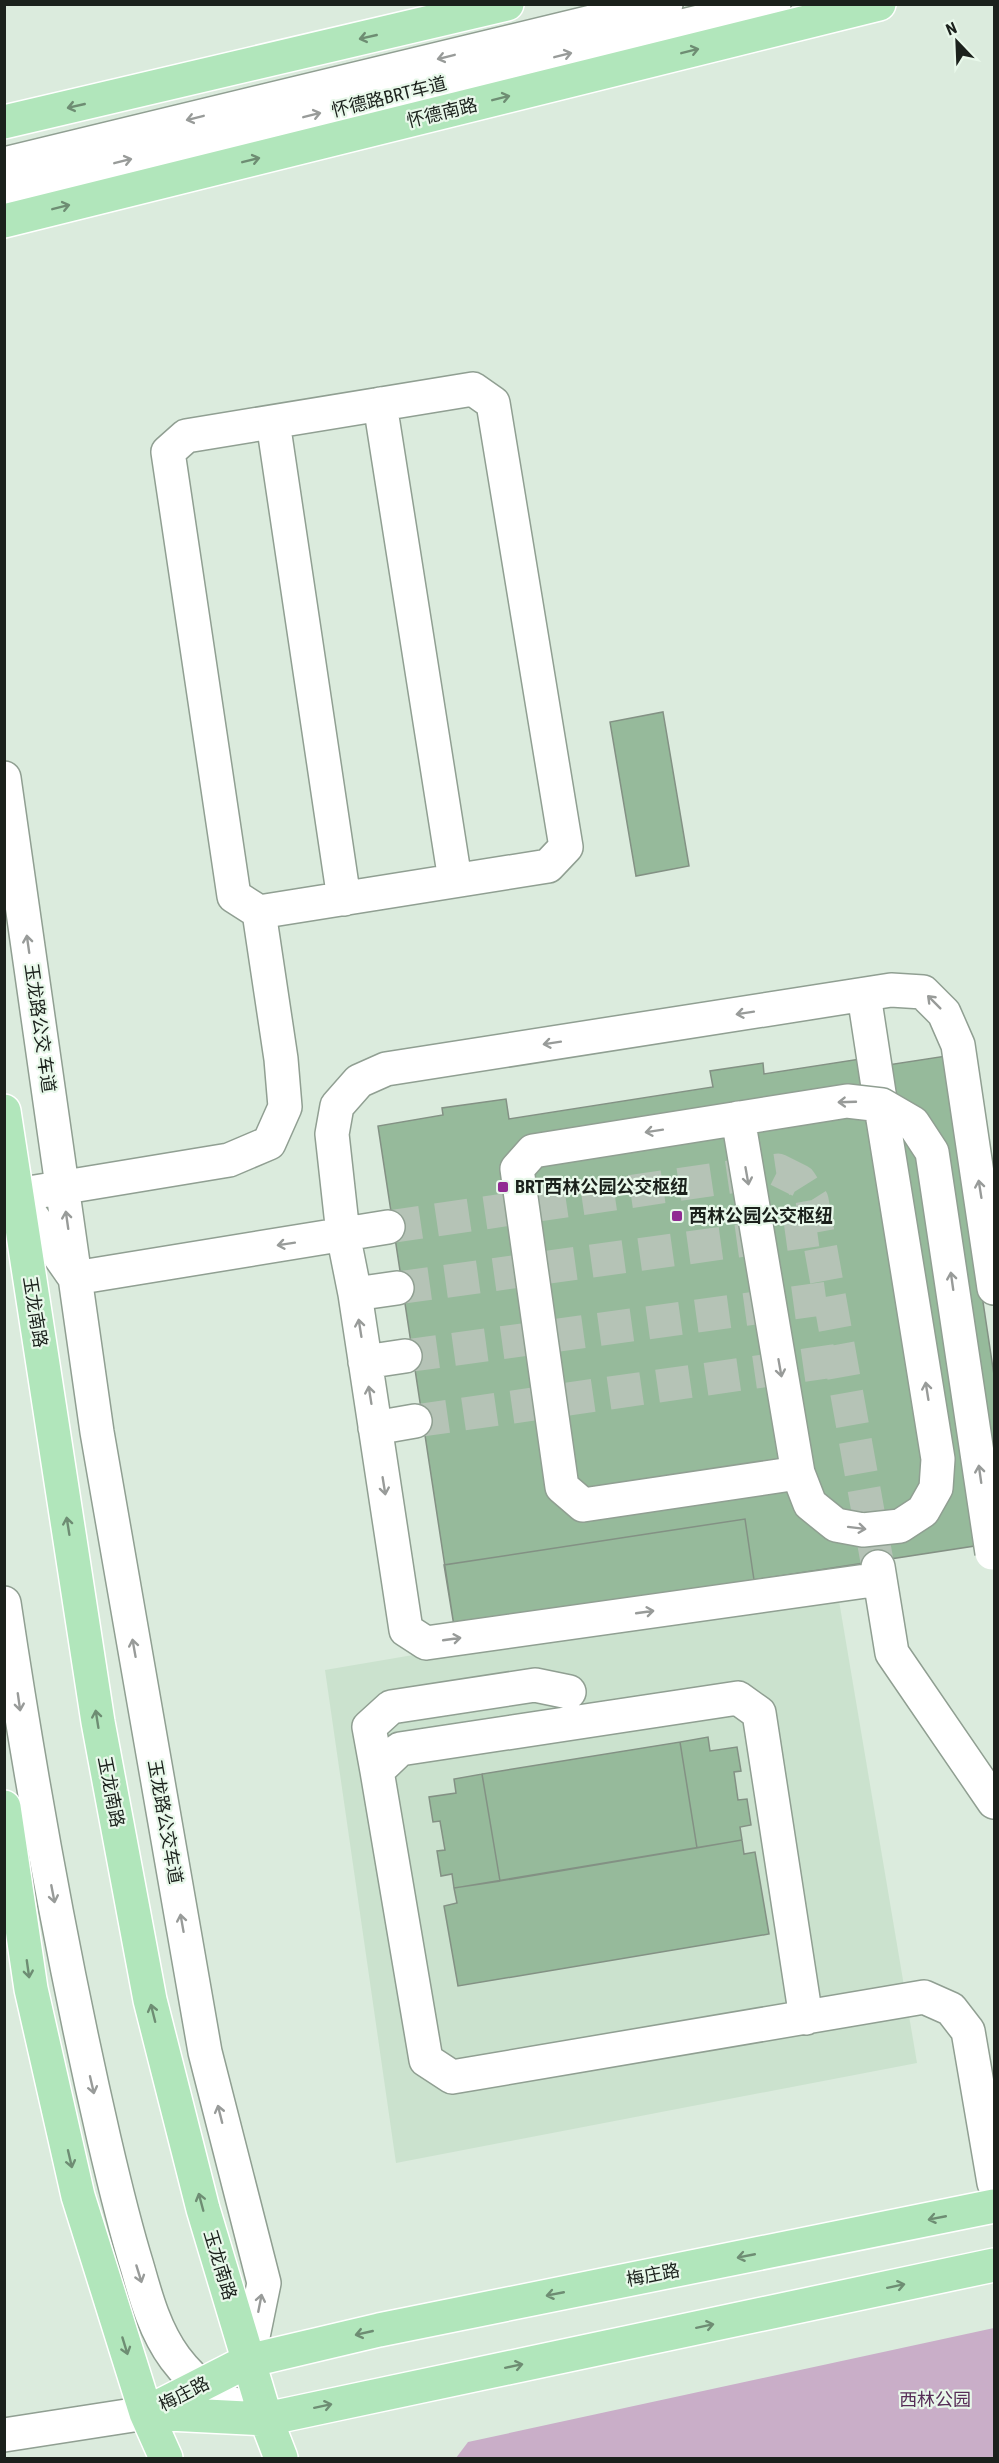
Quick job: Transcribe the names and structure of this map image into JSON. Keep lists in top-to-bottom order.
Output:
{
  "streets": {
    "main road": ["怀德南路", "玉龙南路", "梅庄路"],
    "street": ["怀德路BRT车道", "玉龙路公交 车道", "玉龙路公交车道"]
  },
  "crossings": [
    ["玉龙路公交 车道", "玉龙路公交车道"],
    ["玉龙南路", "玉龙路公交车道"],
    ["玉龙南路", "梅庄路"],
    ["玉龙路公交车道", "梅庄路"]
  ],
  "one_way": ["玉龙路公交 车道"],
  "parks": ["西林公园"],
  "places": {
    "transit": ["BRT西林公园公交枢纽", "西林公园公交枢纽"]
  },
  "north": "top left"
}
